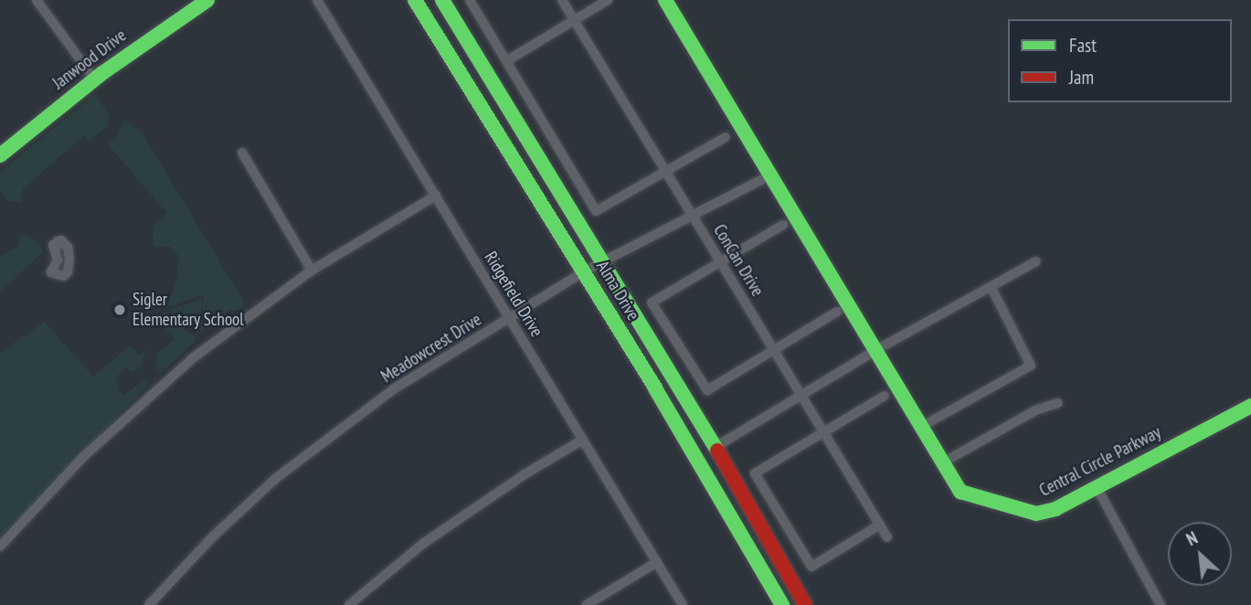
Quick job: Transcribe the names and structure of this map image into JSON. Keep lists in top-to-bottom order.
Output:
{
  "streets": {
    "main road": ["Janwood Drive", "Alma Drive", "Central Circle Parkway"],
    "street": ["ConCan Drive", "Ridgefield Drive", "Meadowcrest Drive"]
  },
  "crossings": [
    ["ConCan Drive", "Meadowcrest Drive"],
    ["Alma Drive", "Meadowcrest Drive"],
    ["Ridgefield Drive", "Meadowcrest Drive"]
  ],
  "places": ["Sigler Elementary School"],
  "legend": ["Fast", "Jam"],
  "north": "top left"
}
